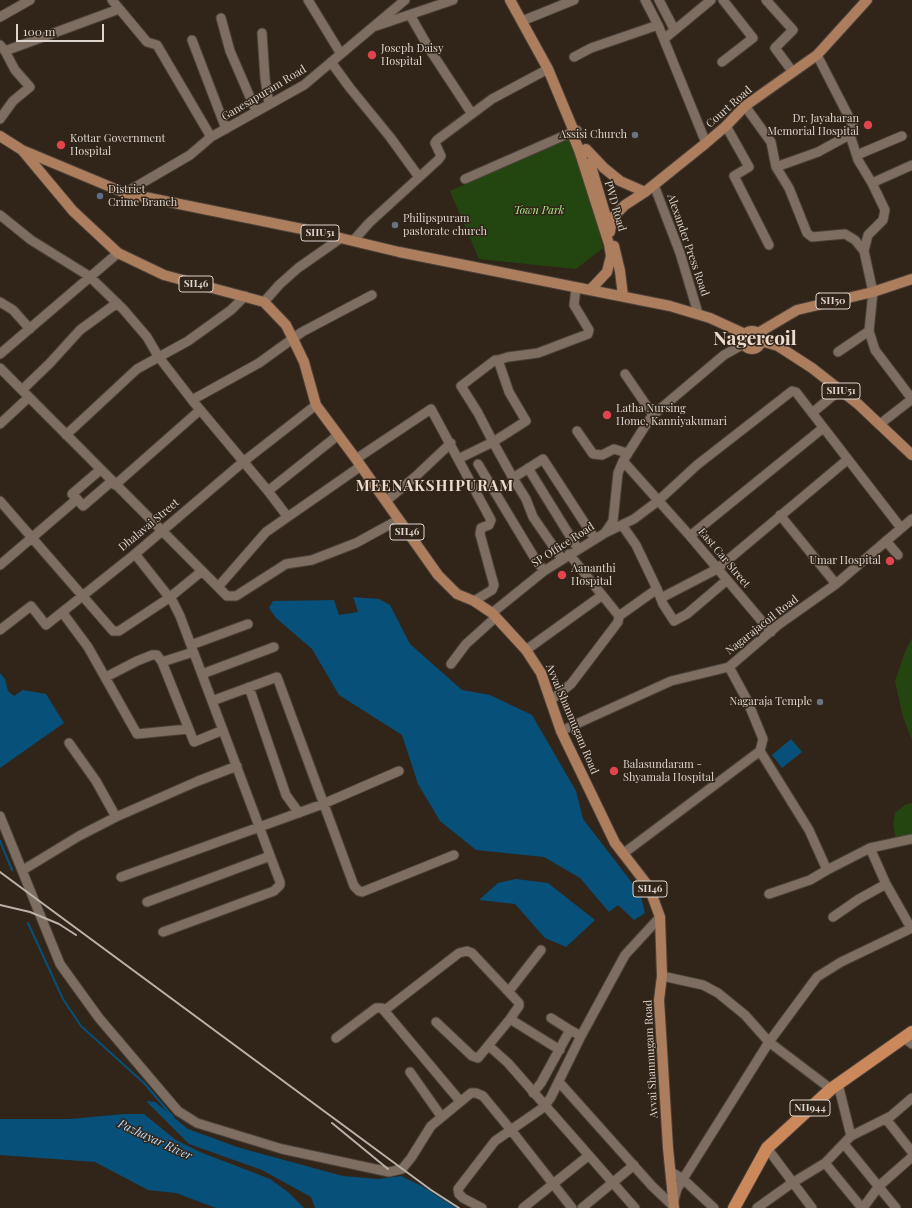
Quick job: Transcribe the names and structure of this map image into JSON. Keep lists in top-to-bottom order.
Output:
{
  "streets": {
    "highway": ["NH944"],
    "main road": [
      "Court Road",
      "PWD Road",
      "SHU51",
      "SH46",
      "SH50",
      "Avvai Shanmugam Road"
    ],
    "street": [
      "Ganesapuram Road",
      "Alexander Press Road",
      "Dhalavai Street",
      "SP Office Road",
      "East Car Street",
      "Nagarajacoil Road"
    ]
  },
  "crossings": [
    ["Ganesapuram Road", "SHU51"],
    ["Court Road", "PWD Road"],
    ["Court Road", "Alexander Press Road"],
    ["PWD Road", "SHU51"],
    ["SHU51", "Alexander Press Road"],
    ["SHU51", "SH50"],
    ["SHU51", "SP Office Road"],
    ["SHU51", "Avvai Shanmugam Road"],
    ["SH50", "SP Office Road"],
    ["Dhalavai Street", "Avvai Shanmugam Road"],
    ["SP Office Road", "East Car Street"],
    ["SP Office Road", "Avvai Shanmugam Road"],
    ["East Car Street", "Nagarajacoil Road"],
    ["Nagarajacoil Road", "Avvai Shanmugam Road"]
  ],
  "districts": ["Nagercoil", "MEENAKSHIPURAM"],
  "water": ["Pazhayar River"],
  "parks": ["Town Park"],
  "places": [
    "Joseph Daisy Hospital",
    "Dr. Jayaharan Memorial Hospital",
    "Assisi Church",
    "Kottar Government Hospital",
    "District Crime Branch",
    "Philipspuram pastorate church",
    "Latha Nursing Home, Kanniyakumari",
    "Umar Hospital",
    "Aananthi Hospital",
    "Nagaraja Temple",
    "Balasundaram - Shyamala Hospital"
  ],
  "scale_bar": "100 m"
}
